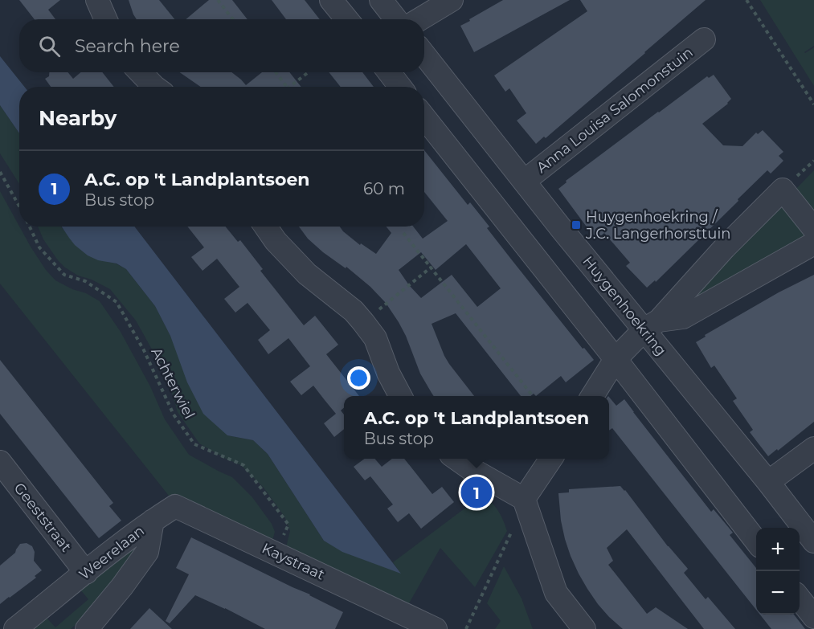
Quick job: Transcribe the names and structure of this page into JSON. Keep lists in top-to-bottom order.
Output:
{
  "streets": {
    "street": [
      "Anna Louisa Salomonstuin",
      "Huygenhoekring",
      "Geeststraat",
      "Weerelaan",
      "Kaystraat"
    ],
    "path": ["Achterwiel"]
  },
  "crossings": [
    ["Anna Louisa Salomonstuin", "Huygenhoekring"],
    ["Achterwiel", "Kaystraat"],
    ["Geeststraat", "Weerelaan"],
    ["Weerelaan", "Kaystraat"]
  ],
  "places": {
    "transit": ["Huygenhoekring / J.C. Langerhorsttuin"]
  },
  "page": {
    "search": "Search here",
    "heading": "Nearby",
    "list": [
      {
        "mark": "1",
        "name": "A.C. op 't Landplantsoen",
        "note": "Bus stop",
        "value": "60 m"
      }
    ],
    "popup": ["A.C. op 't Landplantsoen", "Bus stop"],
    "pins": "1",
    "map_buttons": ["+", "−"]
  }
}
